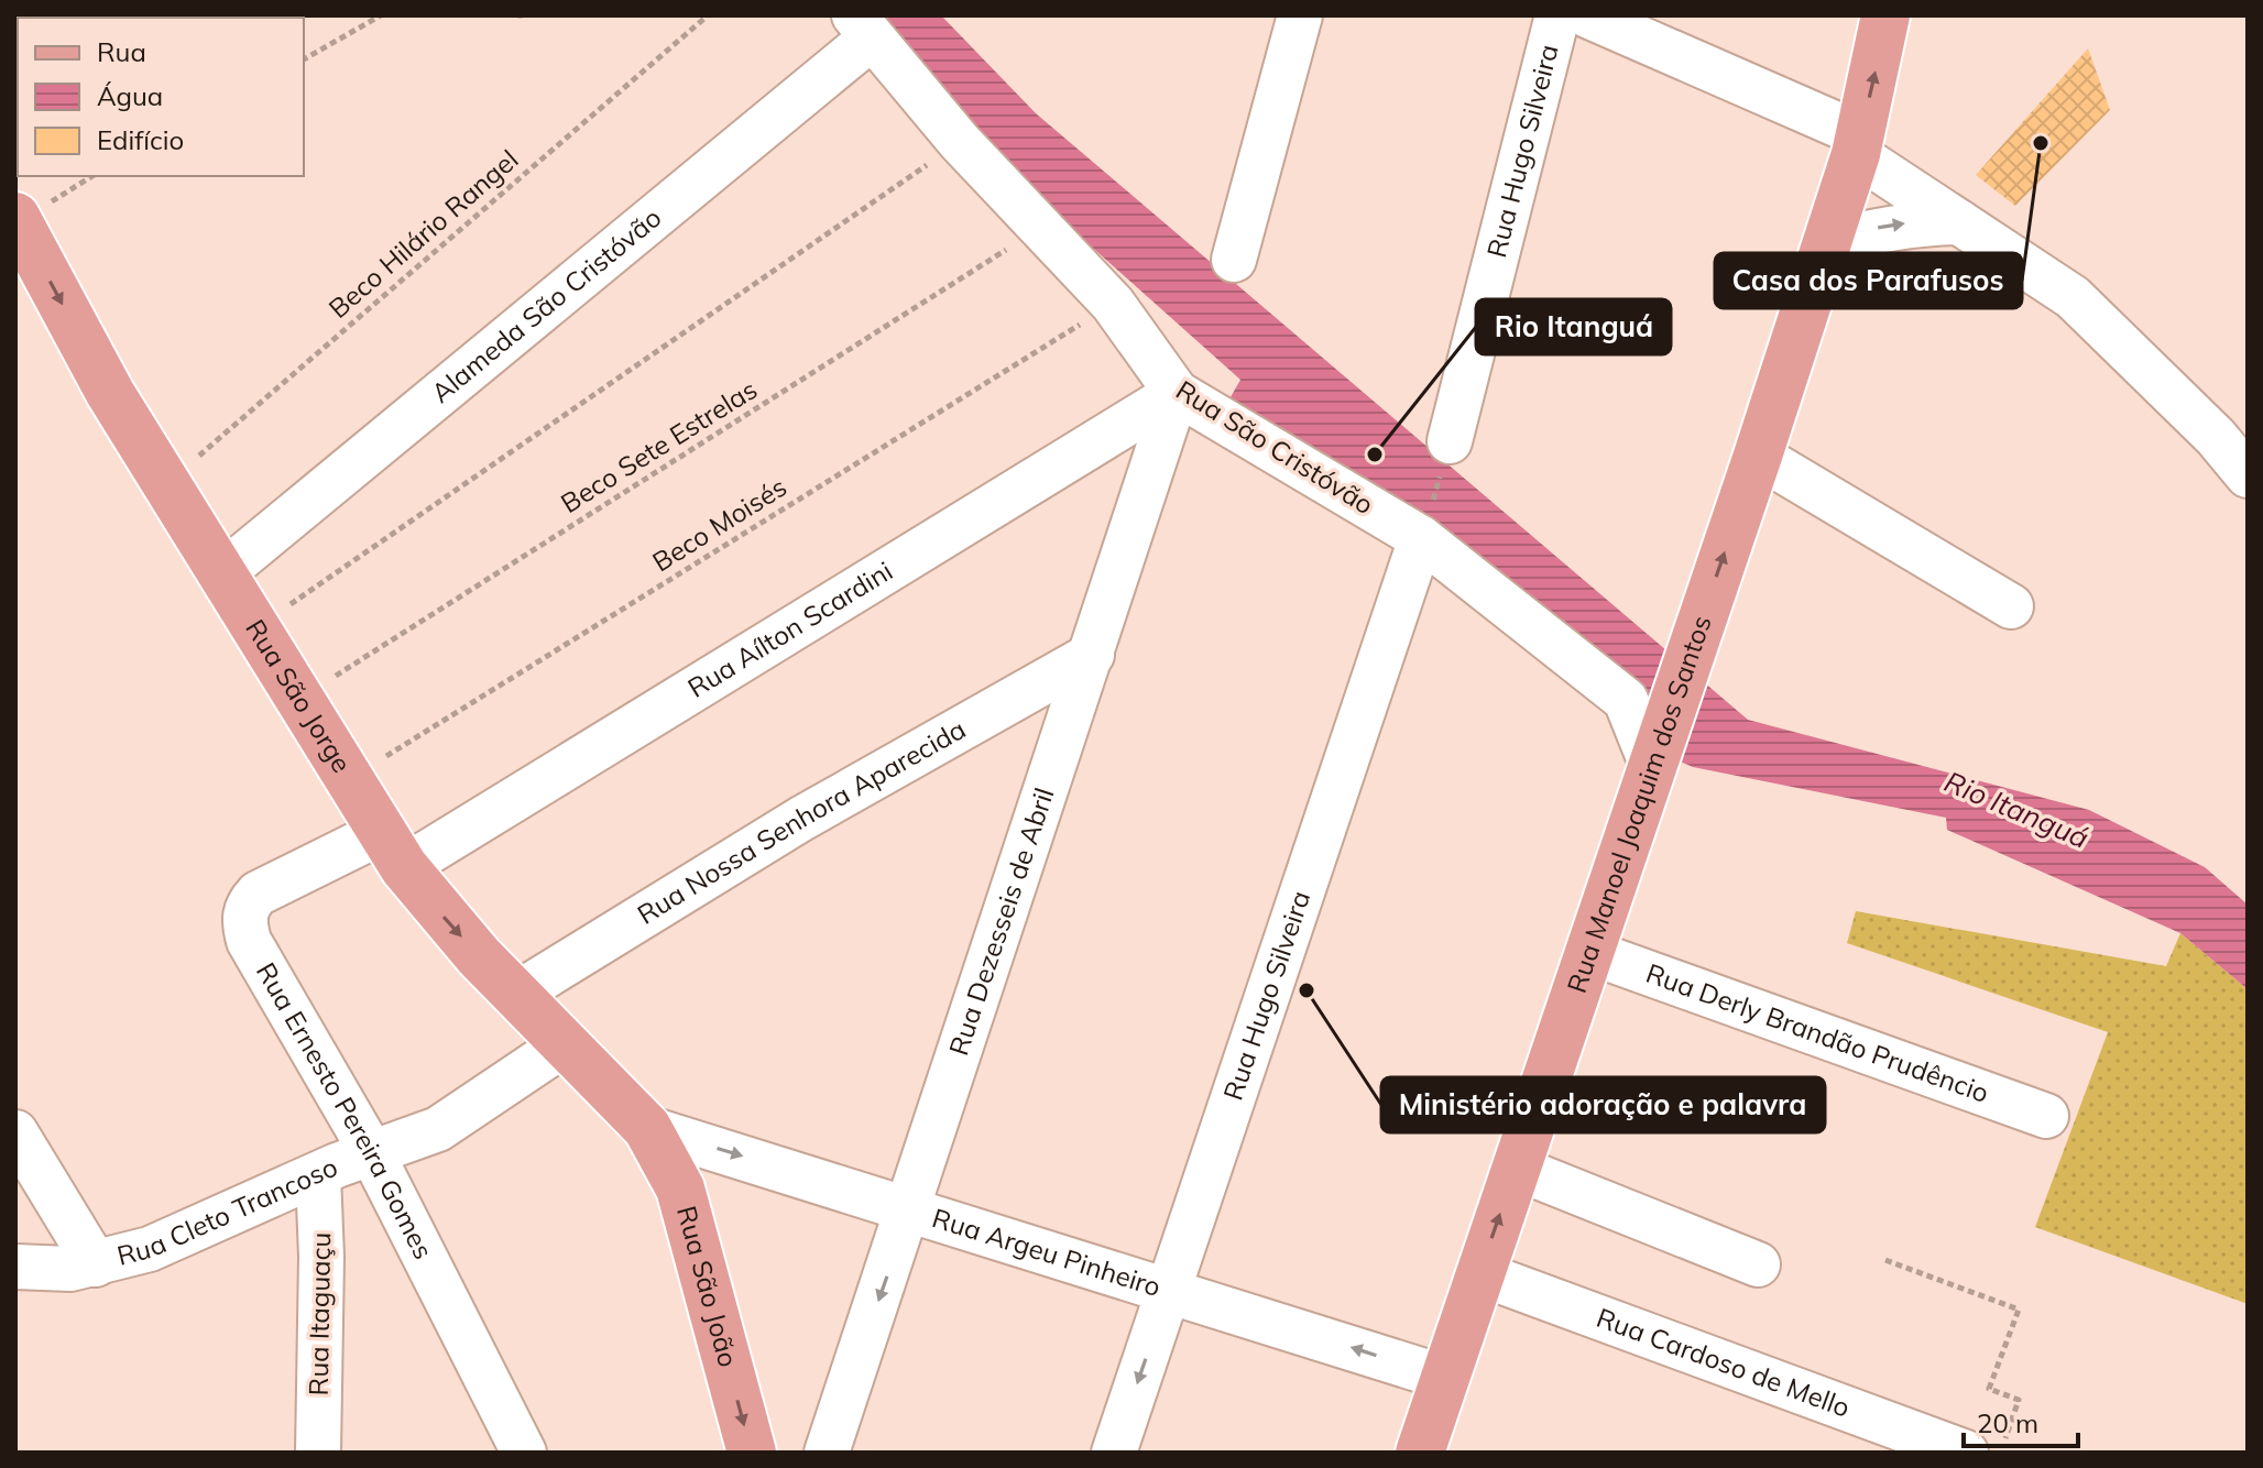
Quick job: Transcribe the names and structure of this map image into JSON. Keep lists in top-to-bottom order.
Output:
{
  "streets": {
    "main road": ["Rua São Jorge", "Rua Manoel Joaquim dos Santos", "Rua São João"],
    "street": [
      "Rua Hugo Silveira",
      "Alameda São Cristóvão",
      "Rua São Cristóvão",
      "Rua Aílton Scardini",
      "Rua Nossa Senhora Aparecida",
      "Rua Dezesseis de Abril",
      "Rua Derly Brandão Prudêncio",
      "Rua Ernesto Pereira Gomes",
      "Rua Cleto Trancoso",
      "Rua Argeu Pinheiro",
      "Rua Itaguaçu",
      "Rua Cardoso de Mello"
    ],
    "path": ["Beco Hilário Rangel", "Beco Sete Estrelas", "Beco Moisés"]
  },
  "crossings": [
    ["Rua Hugo Silveira", "Rua São Cristóvão"],
    ["Rua Hugo Silveira", "Rua Argeu Pinheiro"],
    ["Beco Hilário Rangel", "Rua São Jorge"],
    ["Alameda São Cristóvão", "Rua São Cristóvão"],
    ["Alameda São Cristóvão", "Rua São Jorge"],
    ["Beco Sete Estrelas", "Rua São Cristóvão"],
    ["Beco Sete Estrelas", "Rua São Jorge"],
    ["Rua São Cristóvão", "Beco Moisés"],
    ["Rua São Cristóvão", "Rua Aílton Scardini"],
    ["Rua São Cristóvão", "Rua Manoel Joaquim dos Santos"],
    ["Rua São Cristóvão", "Rua Dezesseis de Abril"],
    ["Beco Moisés", "Rua São Jorge"],
    ["Rua Aílton Scardini", "Rua São Jorge"],
    ["Rua Aílton Scardini", "Rua Dezesseis de Abril"],
    ["Rua Aílton Scardini", "Rua Ernesto Pereira Gomes"],
    ["Rua São Jorge", "Rua Nossa Senhora Aparecida"],
    ["Rua São Jorge", "Rua Ernesto Pereira Gomes"],
    ["Rua São Jorge", "Rua Cleto Trancoso"],
    ["Rua São Jorge", "Rua Argeu Pinheiro"],
    ["Rua São Jorge", "Rua São João"],
    ["Rua Manoel Joaquim dos Santos", "Rua Derly Brandão Prudêncio"],
    ["Rua Manoel Joaquim dos Santos", "Rua Argeu Pinheiro"],
    ["Rua Manoel Joaquim dos Santos", "Rua Cardoso de Mello"],
    ["Rua Nossa Senhora Aparecida", "Rua Dezesseis de Abril"],
    ["Rua Dezesseis de Abril", "Rua Argeu Pinheiro"],
    ["Rua Ernesto Pereira Gomes", "Rua Cleto Trancoso"],
    ["Rua Cleto Trancoso", "Rua Itaguaçu"],
    ["Rua Argeu Pinheiro", "Rua São João"]
  ],
  "one_way": ["Rua São Jorge", "Rua Manoel Joaquim dos Santos", "Rua São João"],
  "water": ["Rio Itanguá"],
  "places": ["Casa dos Parafusos", "Rio Itanguá", "Ministério adoração e palavra"],
  "legend": ["Rua", "Água", "Edifício"],
  "scale_bar": "20 m"
}
